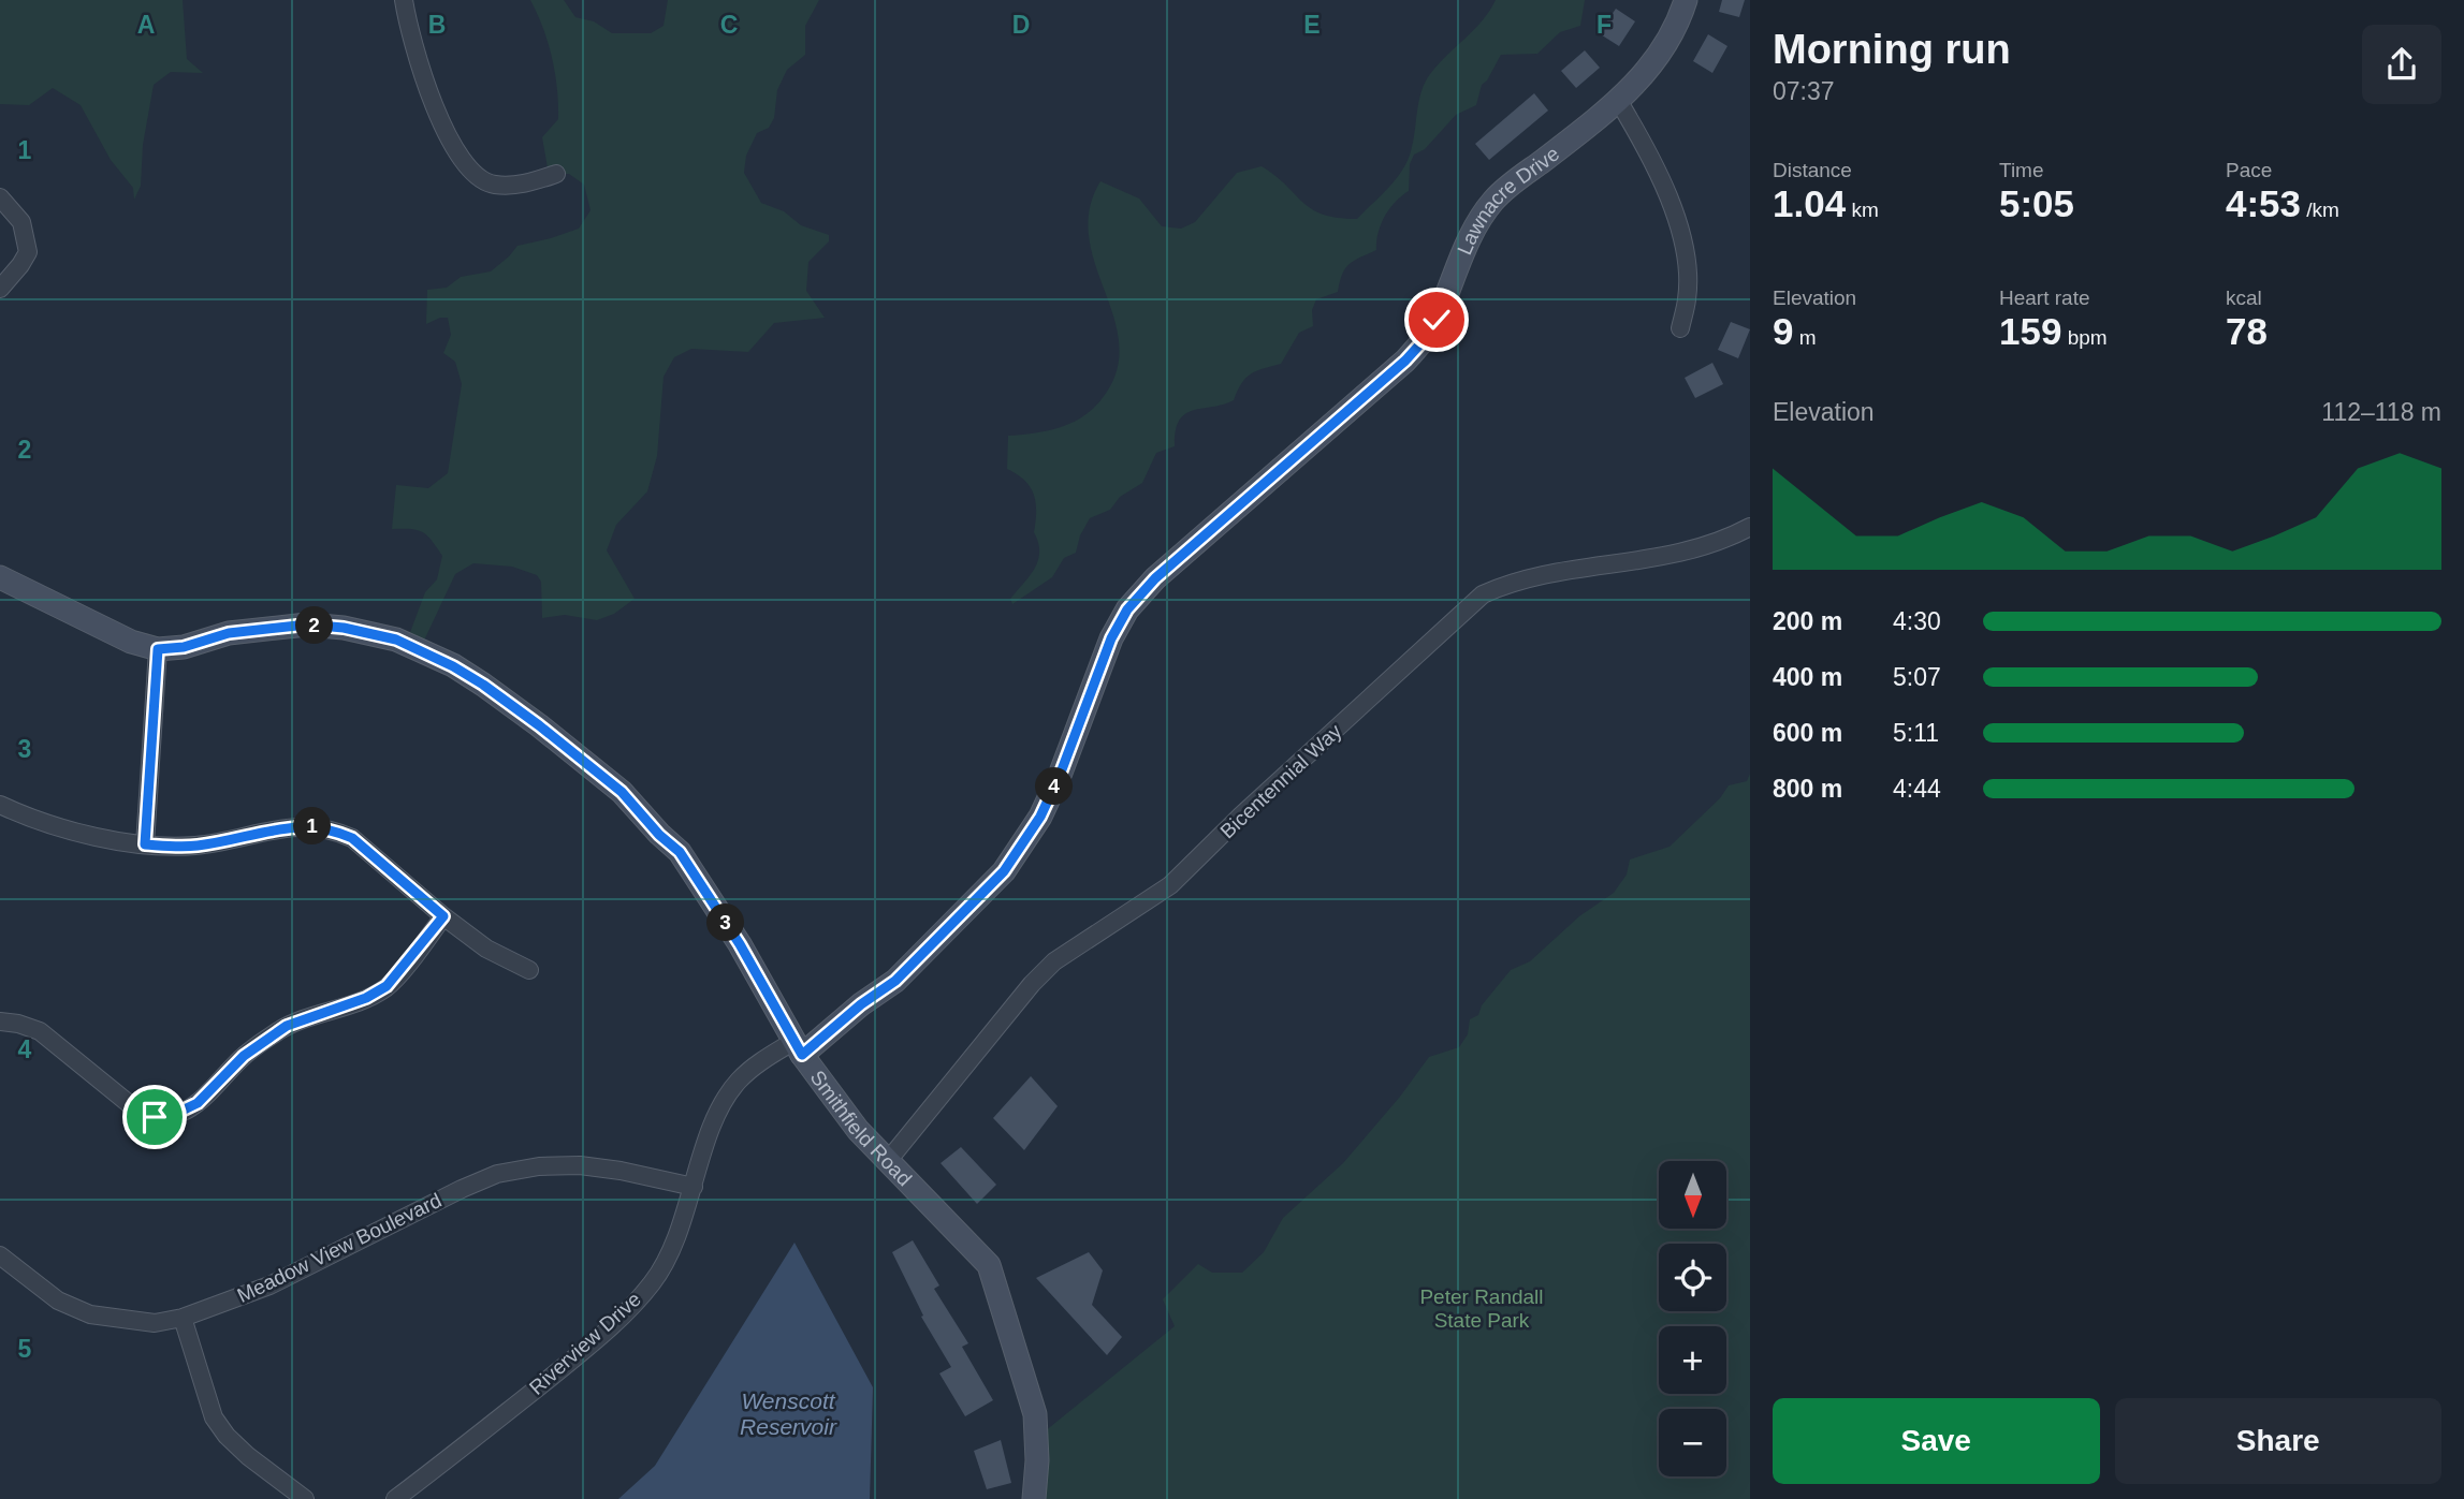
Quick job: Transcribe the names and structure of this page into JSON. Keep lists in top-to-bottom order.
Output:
{
  "streets": {
    "street": [
      "Lawnacre Drive",
      "Bicentennial Way",
      "Smithfield Road",
      "Meadow View Boulevard",
      "Riverview Drive"
    ]
  },
  "crossings": [
    ["Lawnacre Drive", "Smithfield Road"],
    ["Lawnacre Drive", "Riverview Drive"],
    ["Bicentennial Way", "Smithfield Road"],
    ["Smithfield Road", "Riverview Drive"],
    ["Meadow View Boulevard", "Riverview Drive"]
  ],
  "water": ["Wenscott Reservoir"],
  "parks": ["Peter Randall State Park"],
  "north": "bottom",
  "page": {
    "heading": ["Morning run", "07:37"],
    "stats": [
      ["Distance", "1.04 km"],
      ["Time", "5:05"],
      ["Pace", "4:53 /km"],
      ["Elevation", "9 m"],
      ["Heart rate", "159 bpm"],
      ["kcal", "78"]
    ],
    "chart": ["Elevation", "112–118 m"],
    "list": [
      {
        "name": "200 m",
        "note": "4:30"
      },
      {
        "name": "400 m",
        "note": "5:07"
      },
      {
        "name": "600 m",
        "note": "5:11"
      },
      {
        "name": "800 m",
        "note": "4:44"
      }
    ],
    "pins": [
      "2",
      "4",
      "1",
      "3"
    ],
    "map_buttons": ["+", "−"],
    "buttons": ["Save", "Share"]
  },
  "grid": {
    "columns": [
      "A",
      "B",
      "C",
      "D",
      "E",
      "F"
    ],
    "rows": [
      "1",
      "2",
      "3",
      "4",
      "5"
    ]
  }
}
